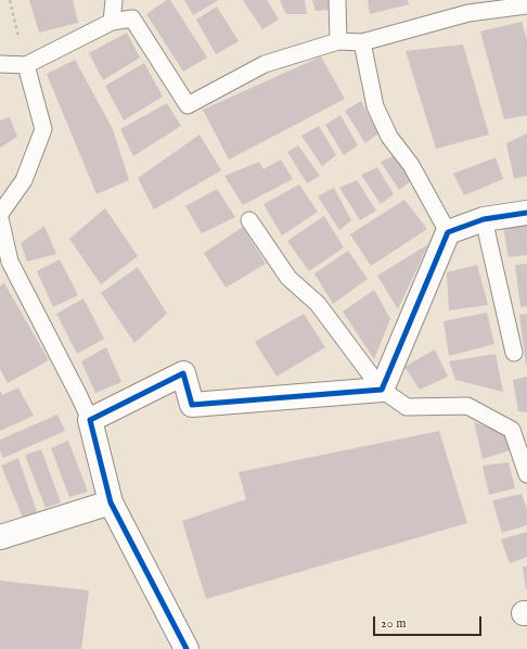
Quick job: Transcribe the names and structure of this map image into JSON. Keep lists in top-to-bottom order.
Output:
{
  "scale_bar": "20 m"
}
